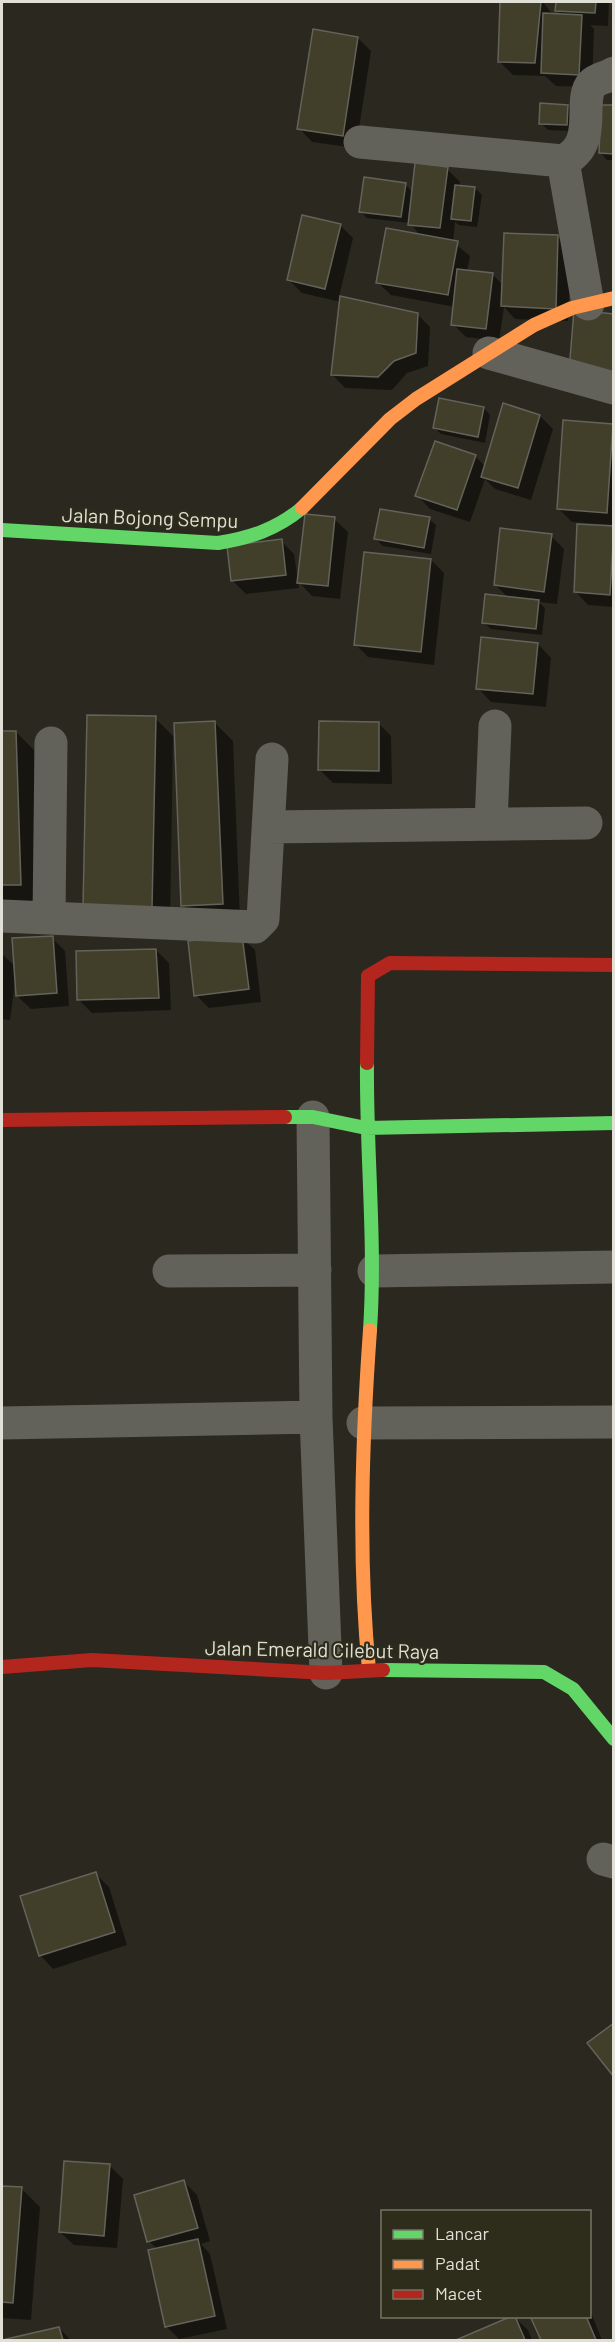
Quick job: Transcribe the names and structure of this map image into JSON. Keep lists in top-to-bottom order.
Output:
{
  "streets": {
    "street": ["Jalan Bojong Sempu", "Jalan Emerald Cilebut Raya"]
  },
  "legend": ["Lancar", "Padat", "Macet"]
}
